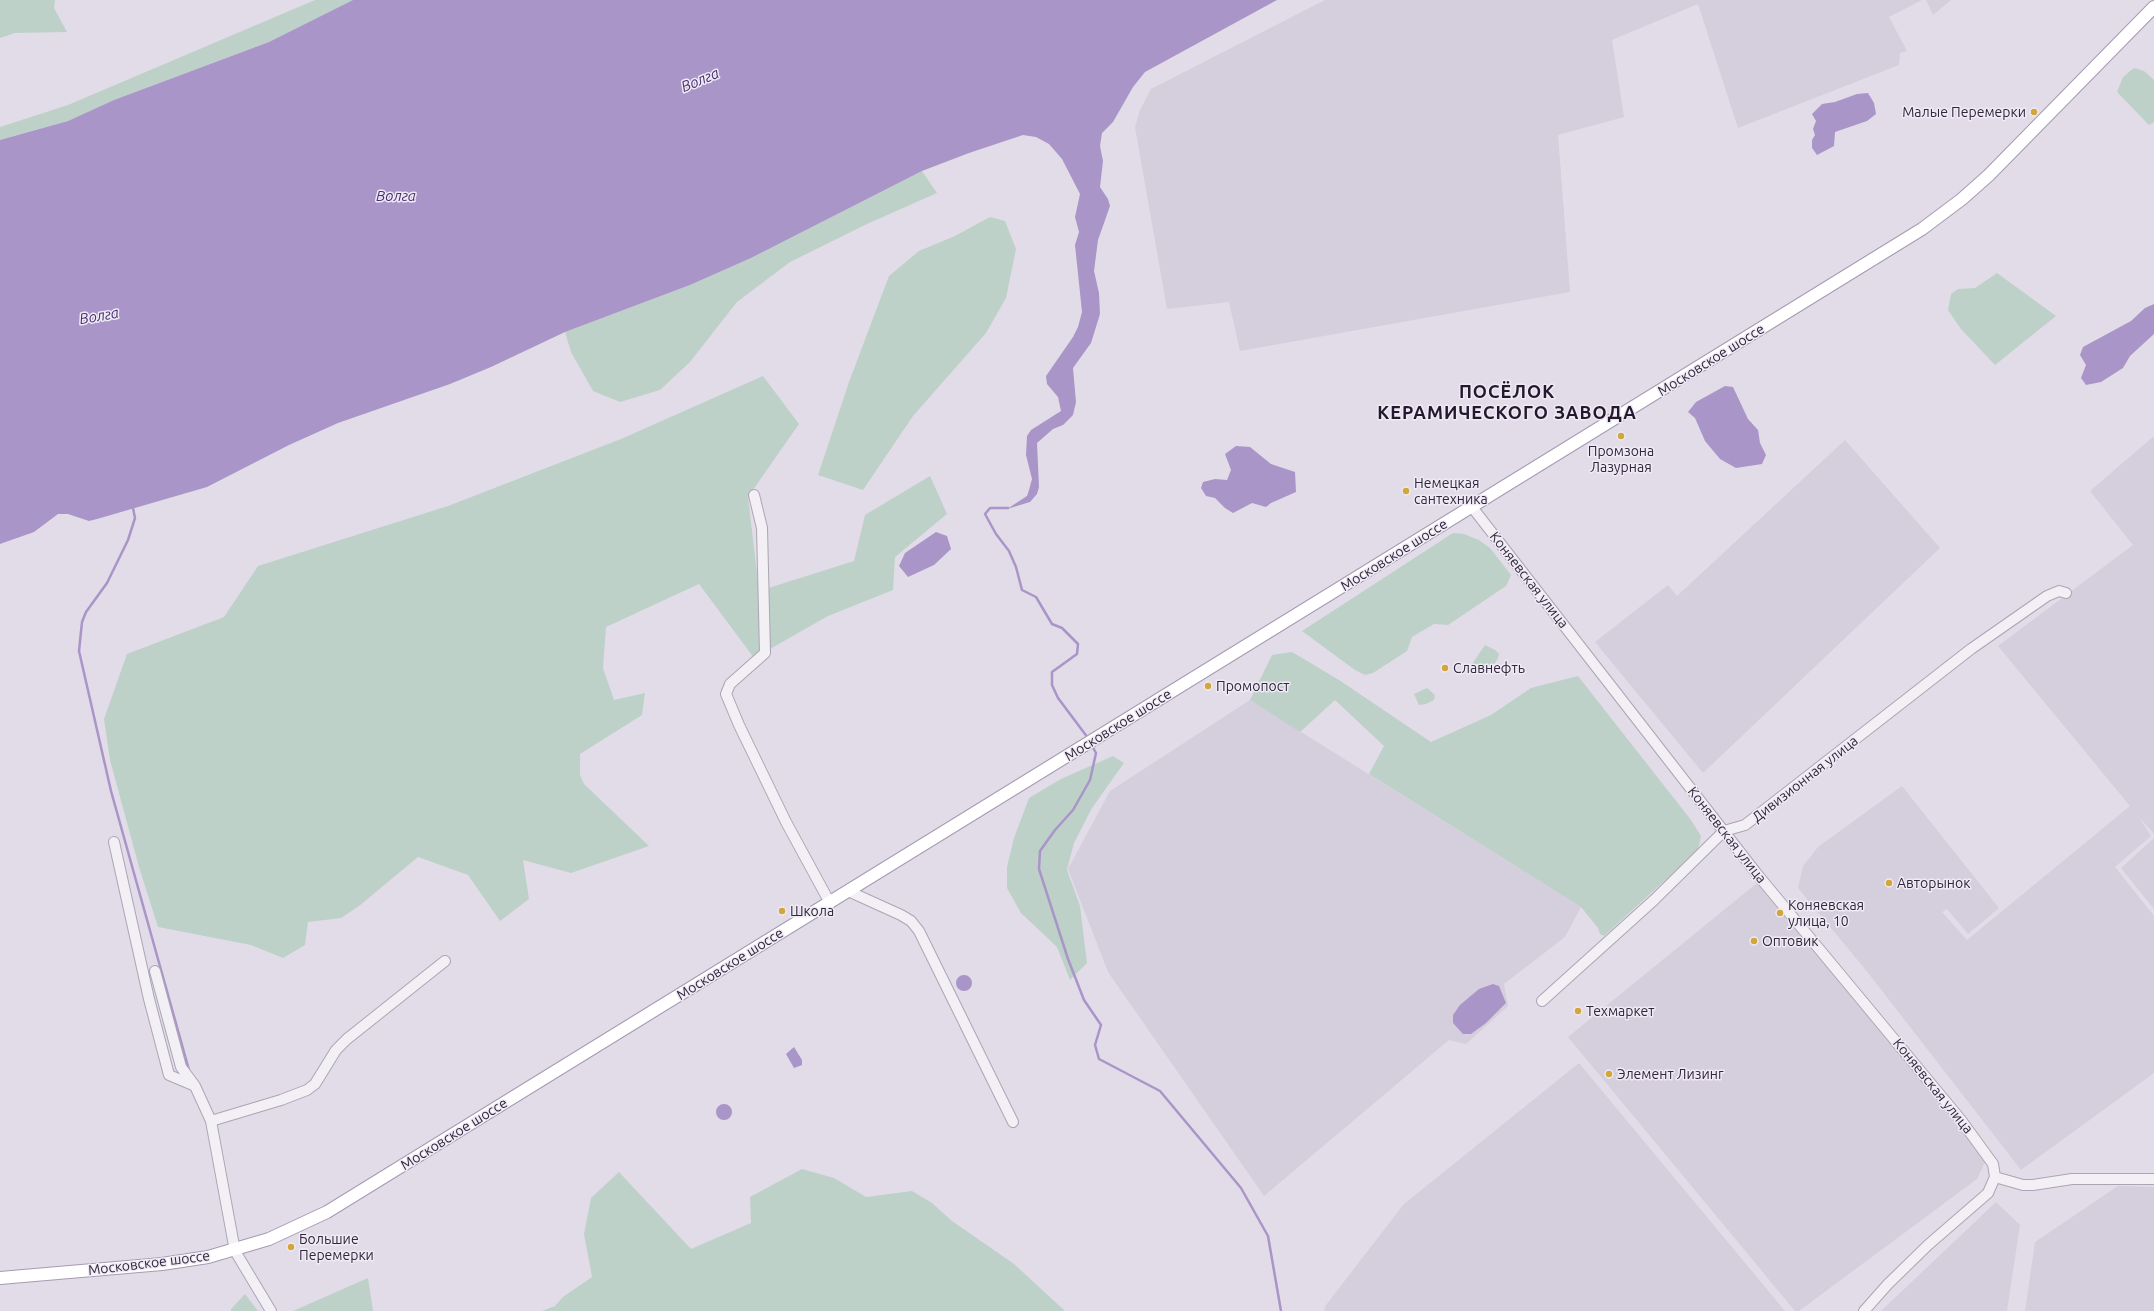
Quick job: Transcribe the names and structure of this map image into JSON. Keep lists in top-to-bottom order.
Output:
{
  "streets": {
    "main road": ["Московское шоссе"],
    "street": ["Коняевская улица", "Дивизионная улица"]
  },
  "crossings": [
    ["Московское шоссе", "Коняевская улица"],
    ["Коняевская улица", "Дивизионная улица"]
  ],
  "districts": ["ПОСЁЛОК КЕРАМИЧЕСКОГО ЗАВОДА"],
  "water": ["Волга"],
  "places": [
    "Малые Перемерки",
    "Промзона Лазурная",
    "Немецкая сантехника",
    "Славнефть",
    "Промопост",
    "Авторынок",
    "Школа",
    "Коняевская улица, 10",
    "Оптовик",
    "Техмаркет",
    "Элемент Лизинг",
    "Большие Перемерки"
  ]
}
